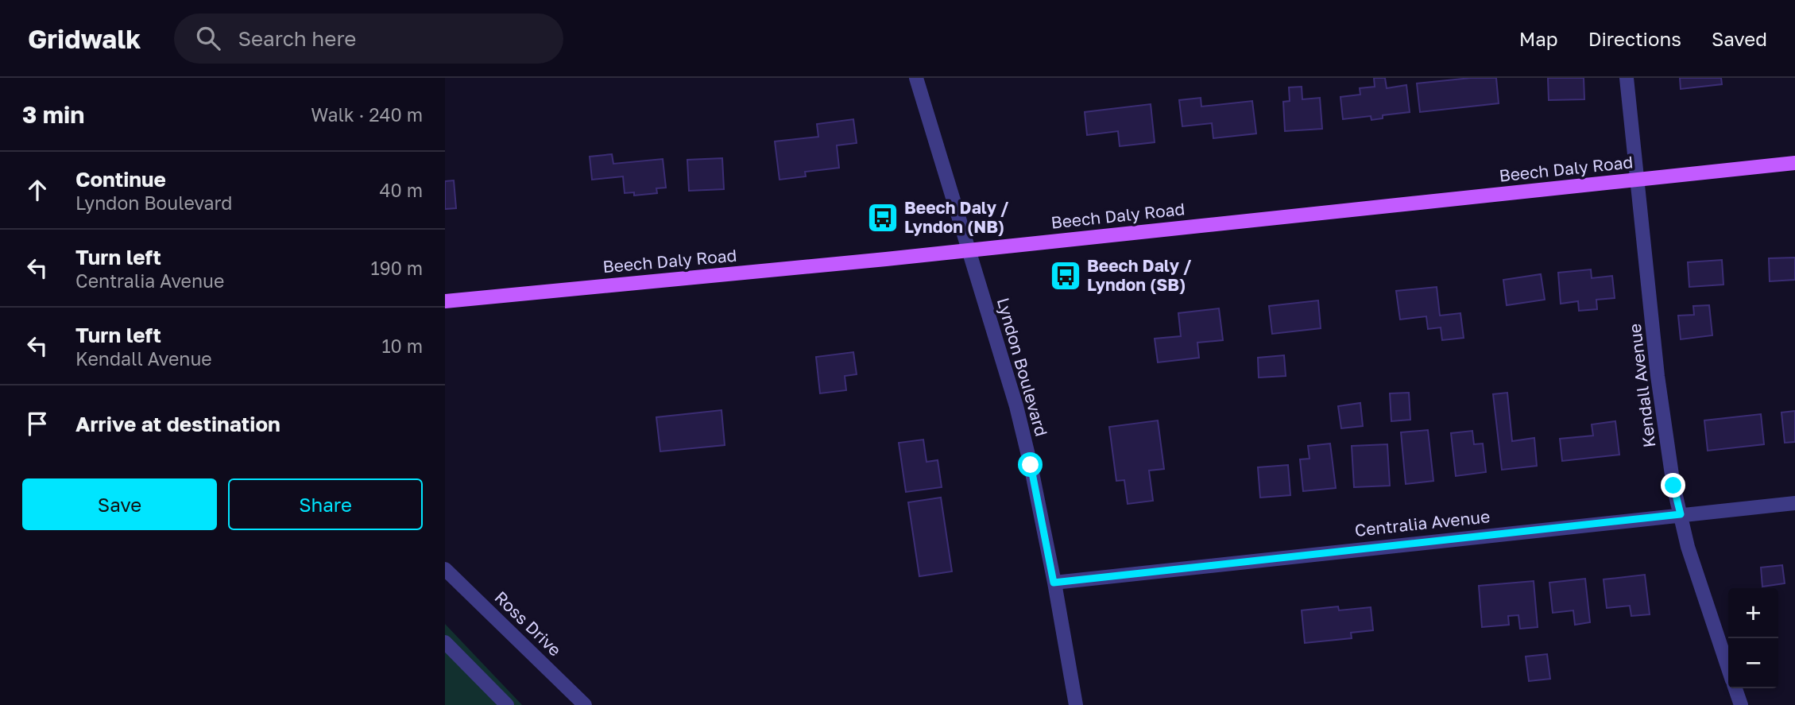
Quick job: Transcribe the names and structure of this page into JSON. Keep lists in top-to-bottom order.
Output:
{
  "streets": {
    "main road": ["Beech Daly Road"],
    "street": [
      "Lyndon Boulevard",
      "Kendall Avenue",
      "Centralia Avenue",
      "Ross Drive"
    ]
  },
  "crossings": [
    ["Beech Daly Road", "Lyndon Boulevard"],
    ["Beech Daly Road", "Kendall Avenue"],
    ["Lyndon Boulevard", "Centralia Avenue"],
    ["Kendall Avenue", "Centralia Avenue"]
  ],
  "places": {
    "bus stop": ["Beech Daly / Lyndon (NB)", "Beech Daly / Lyndon (SB)"]
  },
  "page": {
    "header": "Gridwalk",
    "search": "Search here",
    "nav": ["Map", "Directions", "Saved"],
    "heading": ["3 min", "Walk · 240 m"],
    "list": [
      ["Continue", "Lyndon Boulevard", "40 m"],
      ["Turn left", "Centralia Avenue", "190 m"],
      ["Turn left", "Kendall Avenue", "10 m"],
      "Arrive at destination"
    ],
    "buttons": ["Save", "Share"],
    "map_buttons": ["+", "−"]
  }
}
